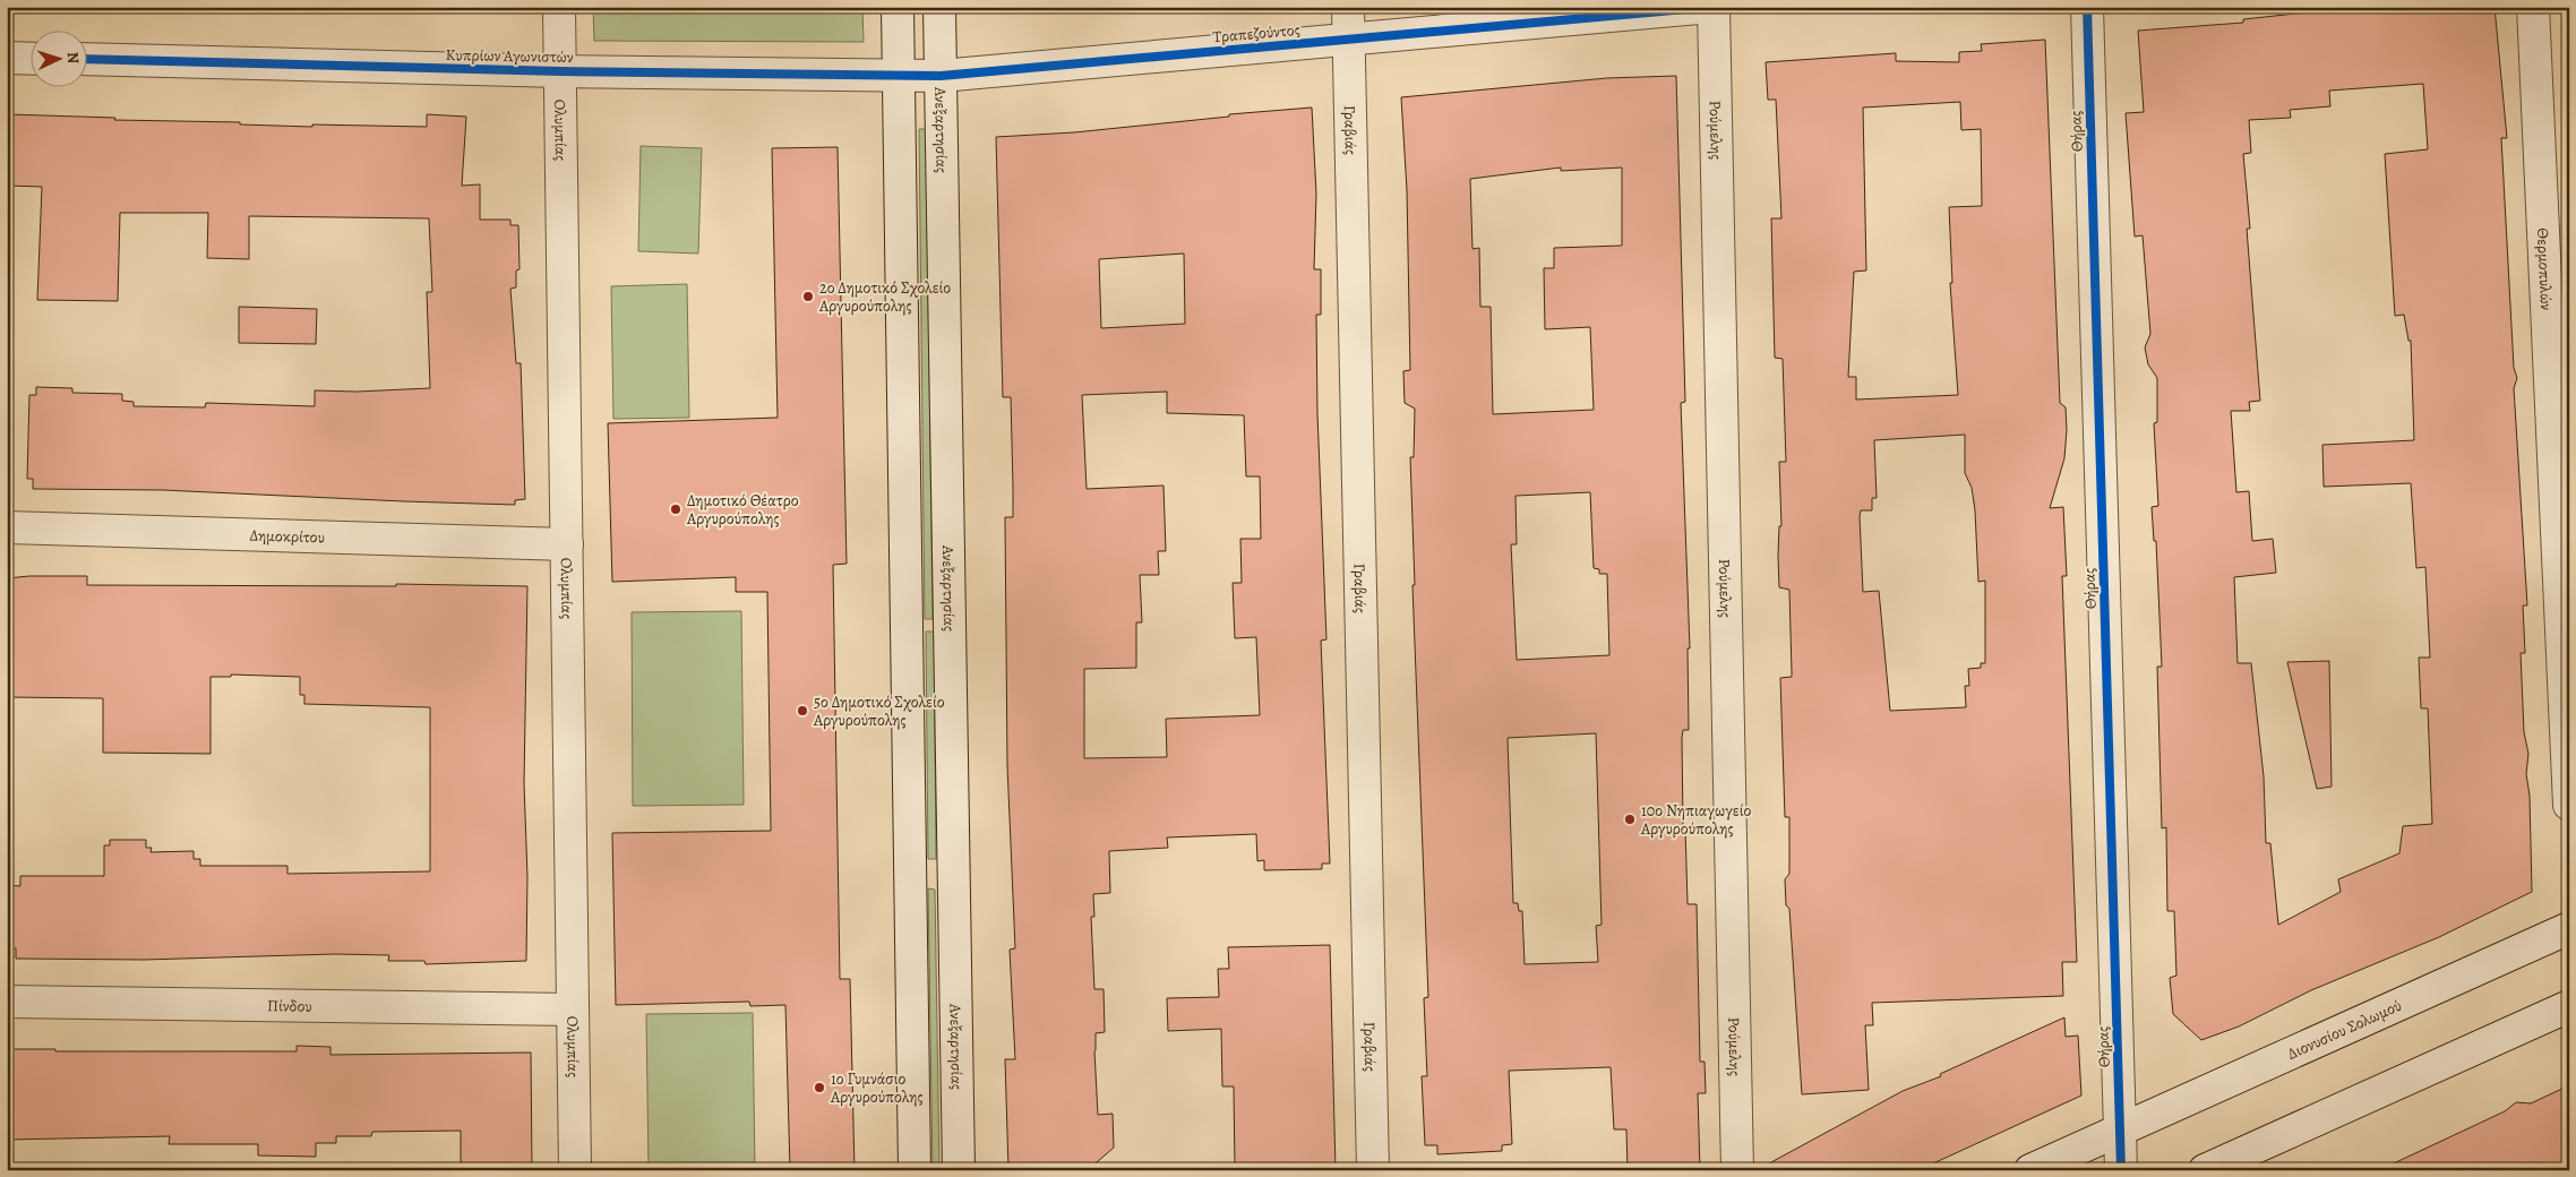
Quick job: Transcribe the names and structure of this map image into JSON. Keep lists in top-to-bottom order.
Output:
{
  "streets": {
    "street": [
      "Τραπεζούντος",
      "Κυπρίων Αγωνιστών",
      "Ολυμπίας",
      "Ανεξαρτησίας",
      "Γραβιάς",
      "Ρούμελης",
      "Θήρας",
      "Θερμοπυλών",
      "Δημοκρίτου",
      "Πίνδου",
      "Διονυσίου Σολωμού"
    ]
  },
  "crossings": [
    ["Τραπεζούντος", "Κυπρίων Αγωνιστών"],
    ["Τραπεζούντος", "Ανεξαρτησίας"],
    ["Τραπεζούντος", "Γραβιάς"],
    ["Τραπεζούντος", "Ρούμελης"],
    ["Κυπρίων Αγωνιστών", "Ολυμπίας"],
    ["Κυπρίων Αγωνιστών", "Ανεξαρτησίας"],
    ["Ολυμπίας", "Δημοκρίτου"],
    ["Ολυμπίας", "Πίνδου"],
    ["Θήρας", "Διονυσίου Σολωμού"]
  ],
  "places": [
    "2ο Δημοτικό Σχολείο Αργυρούπολης",
    "Δημοτικό Θέατρο Αργυρούπολης",
    "5ο Δημοτικό Σχολείο Αργυρούπολης",
    "10ο Νηπιαγωγείο Αργυρούπολης",
    "1ο Γυμνάσιο Αργυρούπολης"
  ],
  "north": "right"
}
